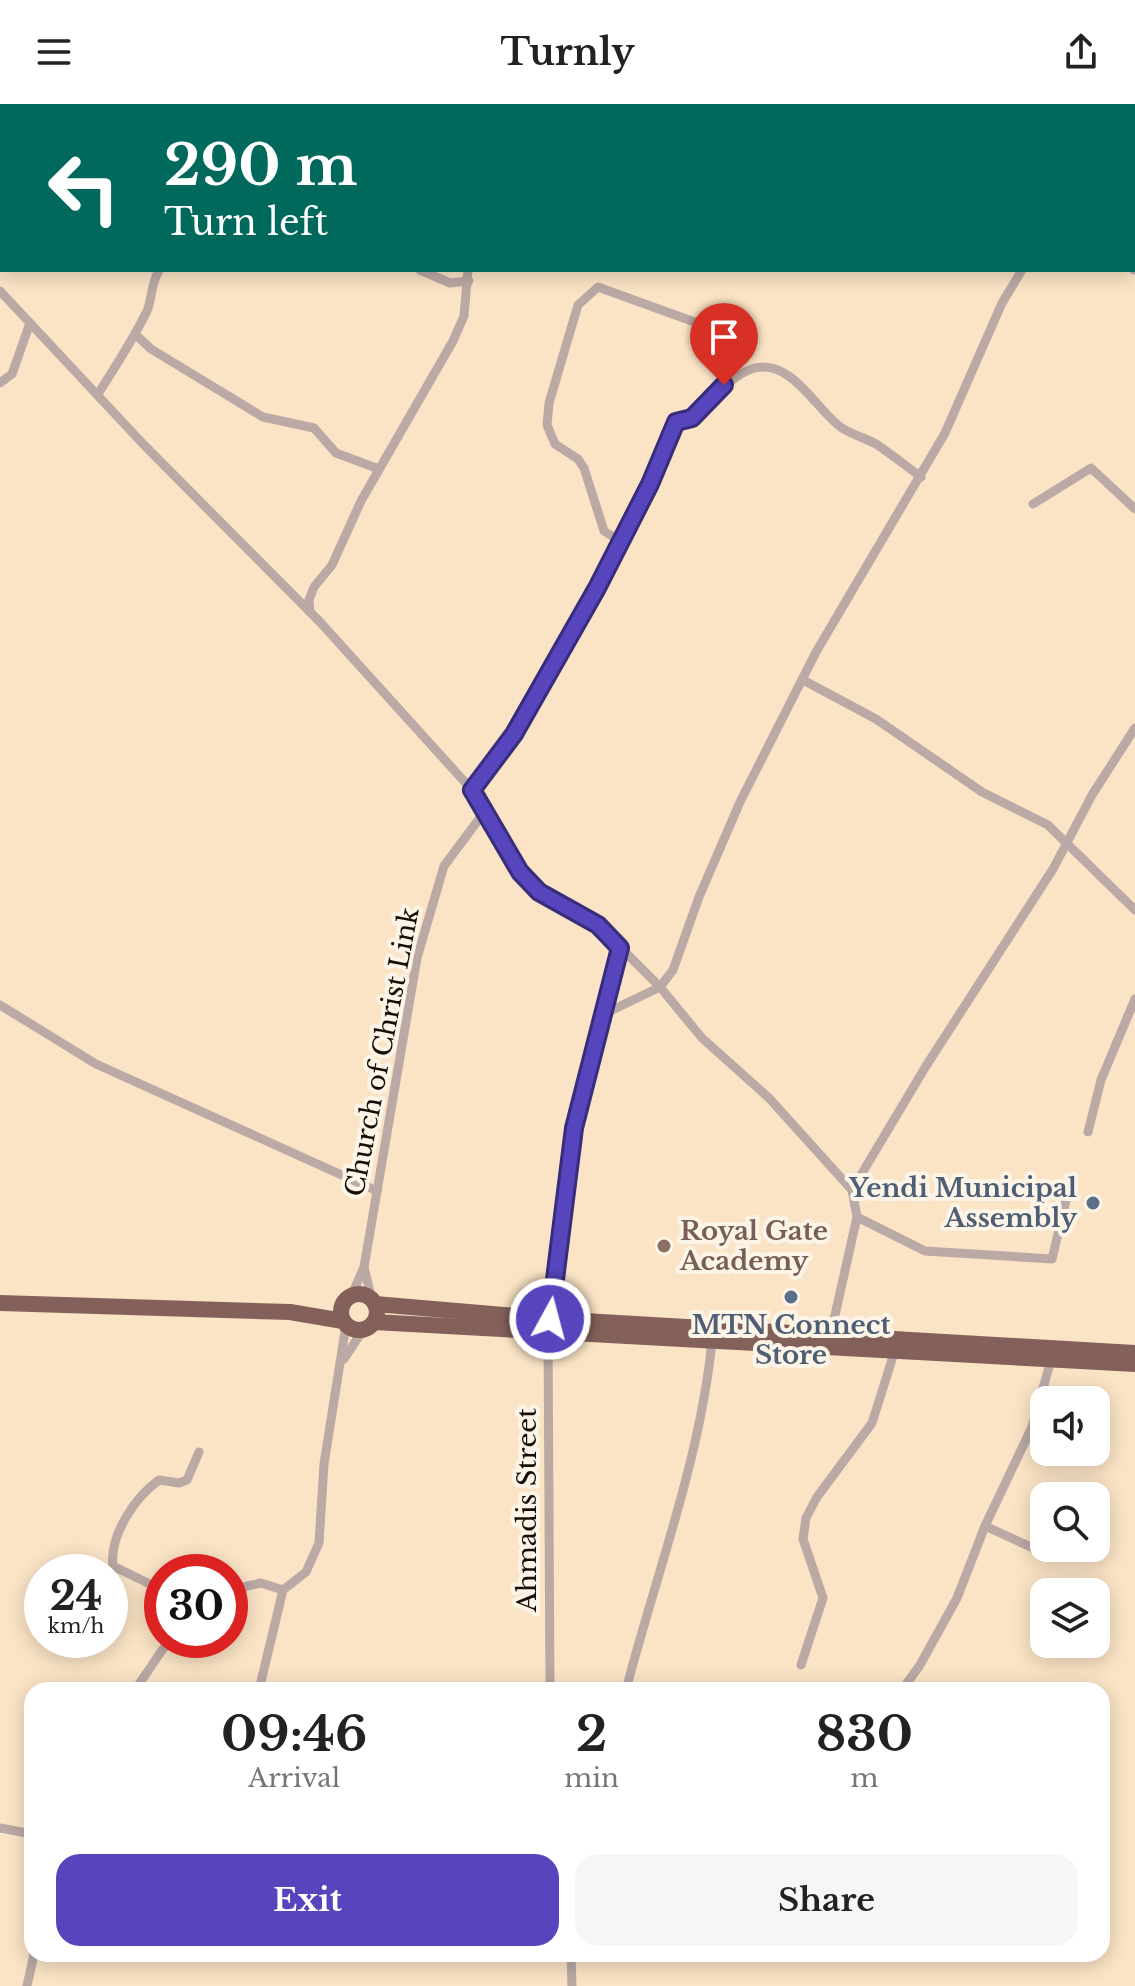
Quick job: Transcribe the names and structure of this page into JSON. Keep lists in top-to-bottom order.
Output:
{
  "streets": {
    "street": ["Church of Christ Link", "Ahmadis Street"]
  },
  "places": ["Yendi Municipal Assembly", "Royal Gate Academy", "MTN Connect Store"],
  "page": {
    "header": "Turnly",
    "turn": ["290 m", "Turn left"],
    "speed": "24 km/h",
    "limit": "30",
    "eta": [
      "09:46",
      "Arrival",
      "2",
      "min",
      "830",
      "m"
    ],
    "buttons": ["Exit", "Share"]
  }
}
